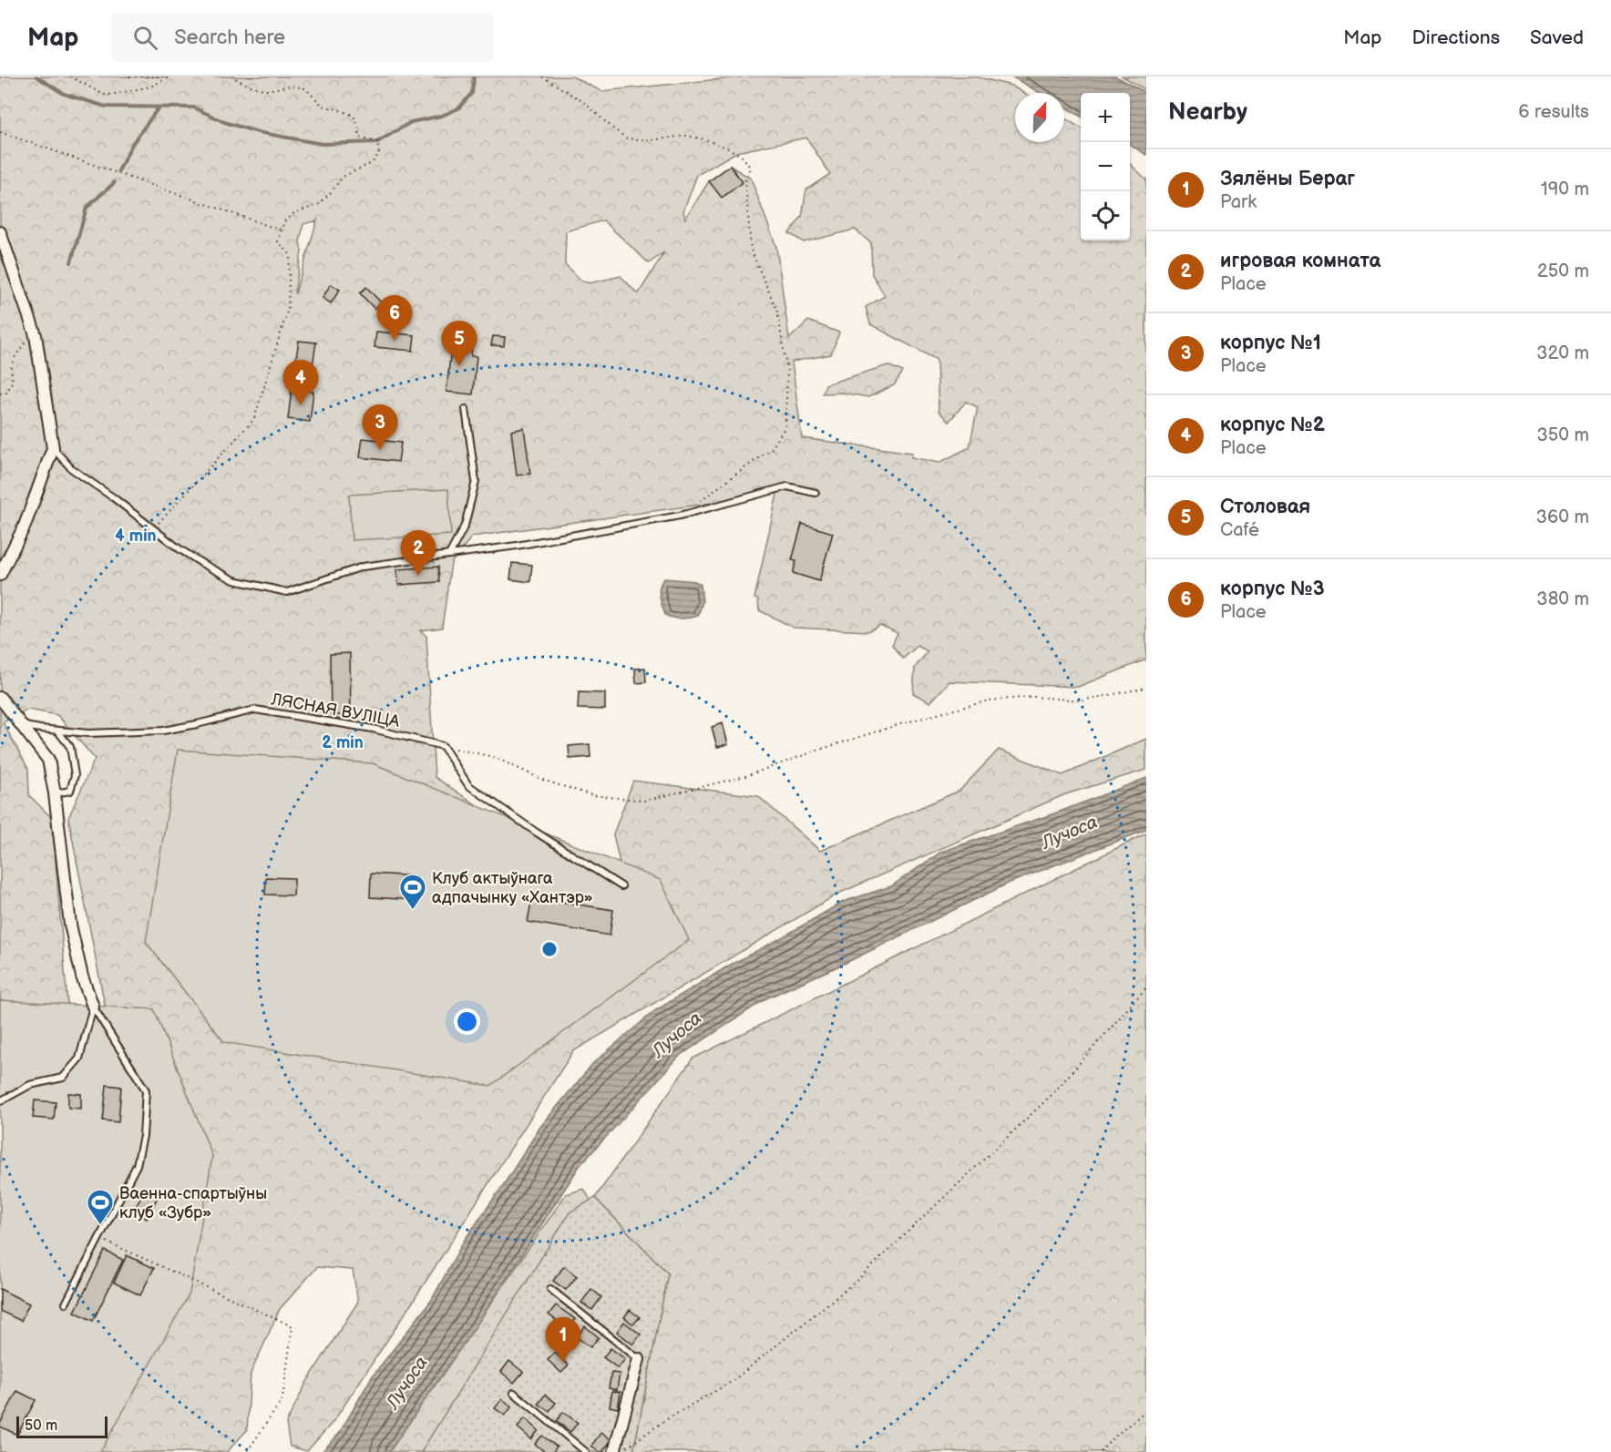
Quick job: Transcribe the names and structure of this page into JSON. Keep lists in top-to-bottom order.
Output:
{
  "streets": {
    "lane": ["ЛЯСНАЯ ВУЛІЦА"]
  },
  "water": ["Лучоса"],
  "places": {
    "sports": ["Клуб актыўнага адпачынку «Хантэр»", "Ваенна-спартыўны клуб «Зубр»"]
  },
  "scale_bar": "50 m",
  "north": "top",
  "page": {
    "header": "Map",
    "search": "Search here",
    "nav": ["Map", "Directions", "Saved"],
    "heading": ["Nearby", "6 results"],
    "map_buttons": ["+", "−"],
    "list": [
      {
        "mark": "1",
        "name": "Зялёны Бераг",
        "note": "Park",
        "value": "190 m"
      },
      {
        "mark": "2",
        "name": "игровая комната",
        "note": "Place",
        "value": "250 m"
      },
      {
        "mark": "3",
        "name": "корпус №1",
        "note": "Place",
        "value": "320 m"
      },
      {
        "mark": "4",
        "name": "корпус №2",
        "note": "Place",
        "value": "350 m"
      },
      {
        "mark": "5",
        "name": "Столовая",
        "note": "Café",
        "value": "360 m"
      },
      {
        "mark": "6",
        "name": "корпус №3",
        "note": "Place",
        "value": "380 m"
      }
    ],
    "pins": [
      "6",
      "5",
      "4",
      "3",
      "2",
      "1"
    ],
    "scale": "50 m"
  },
  "rings": ["4 min", "2 min"]
}
